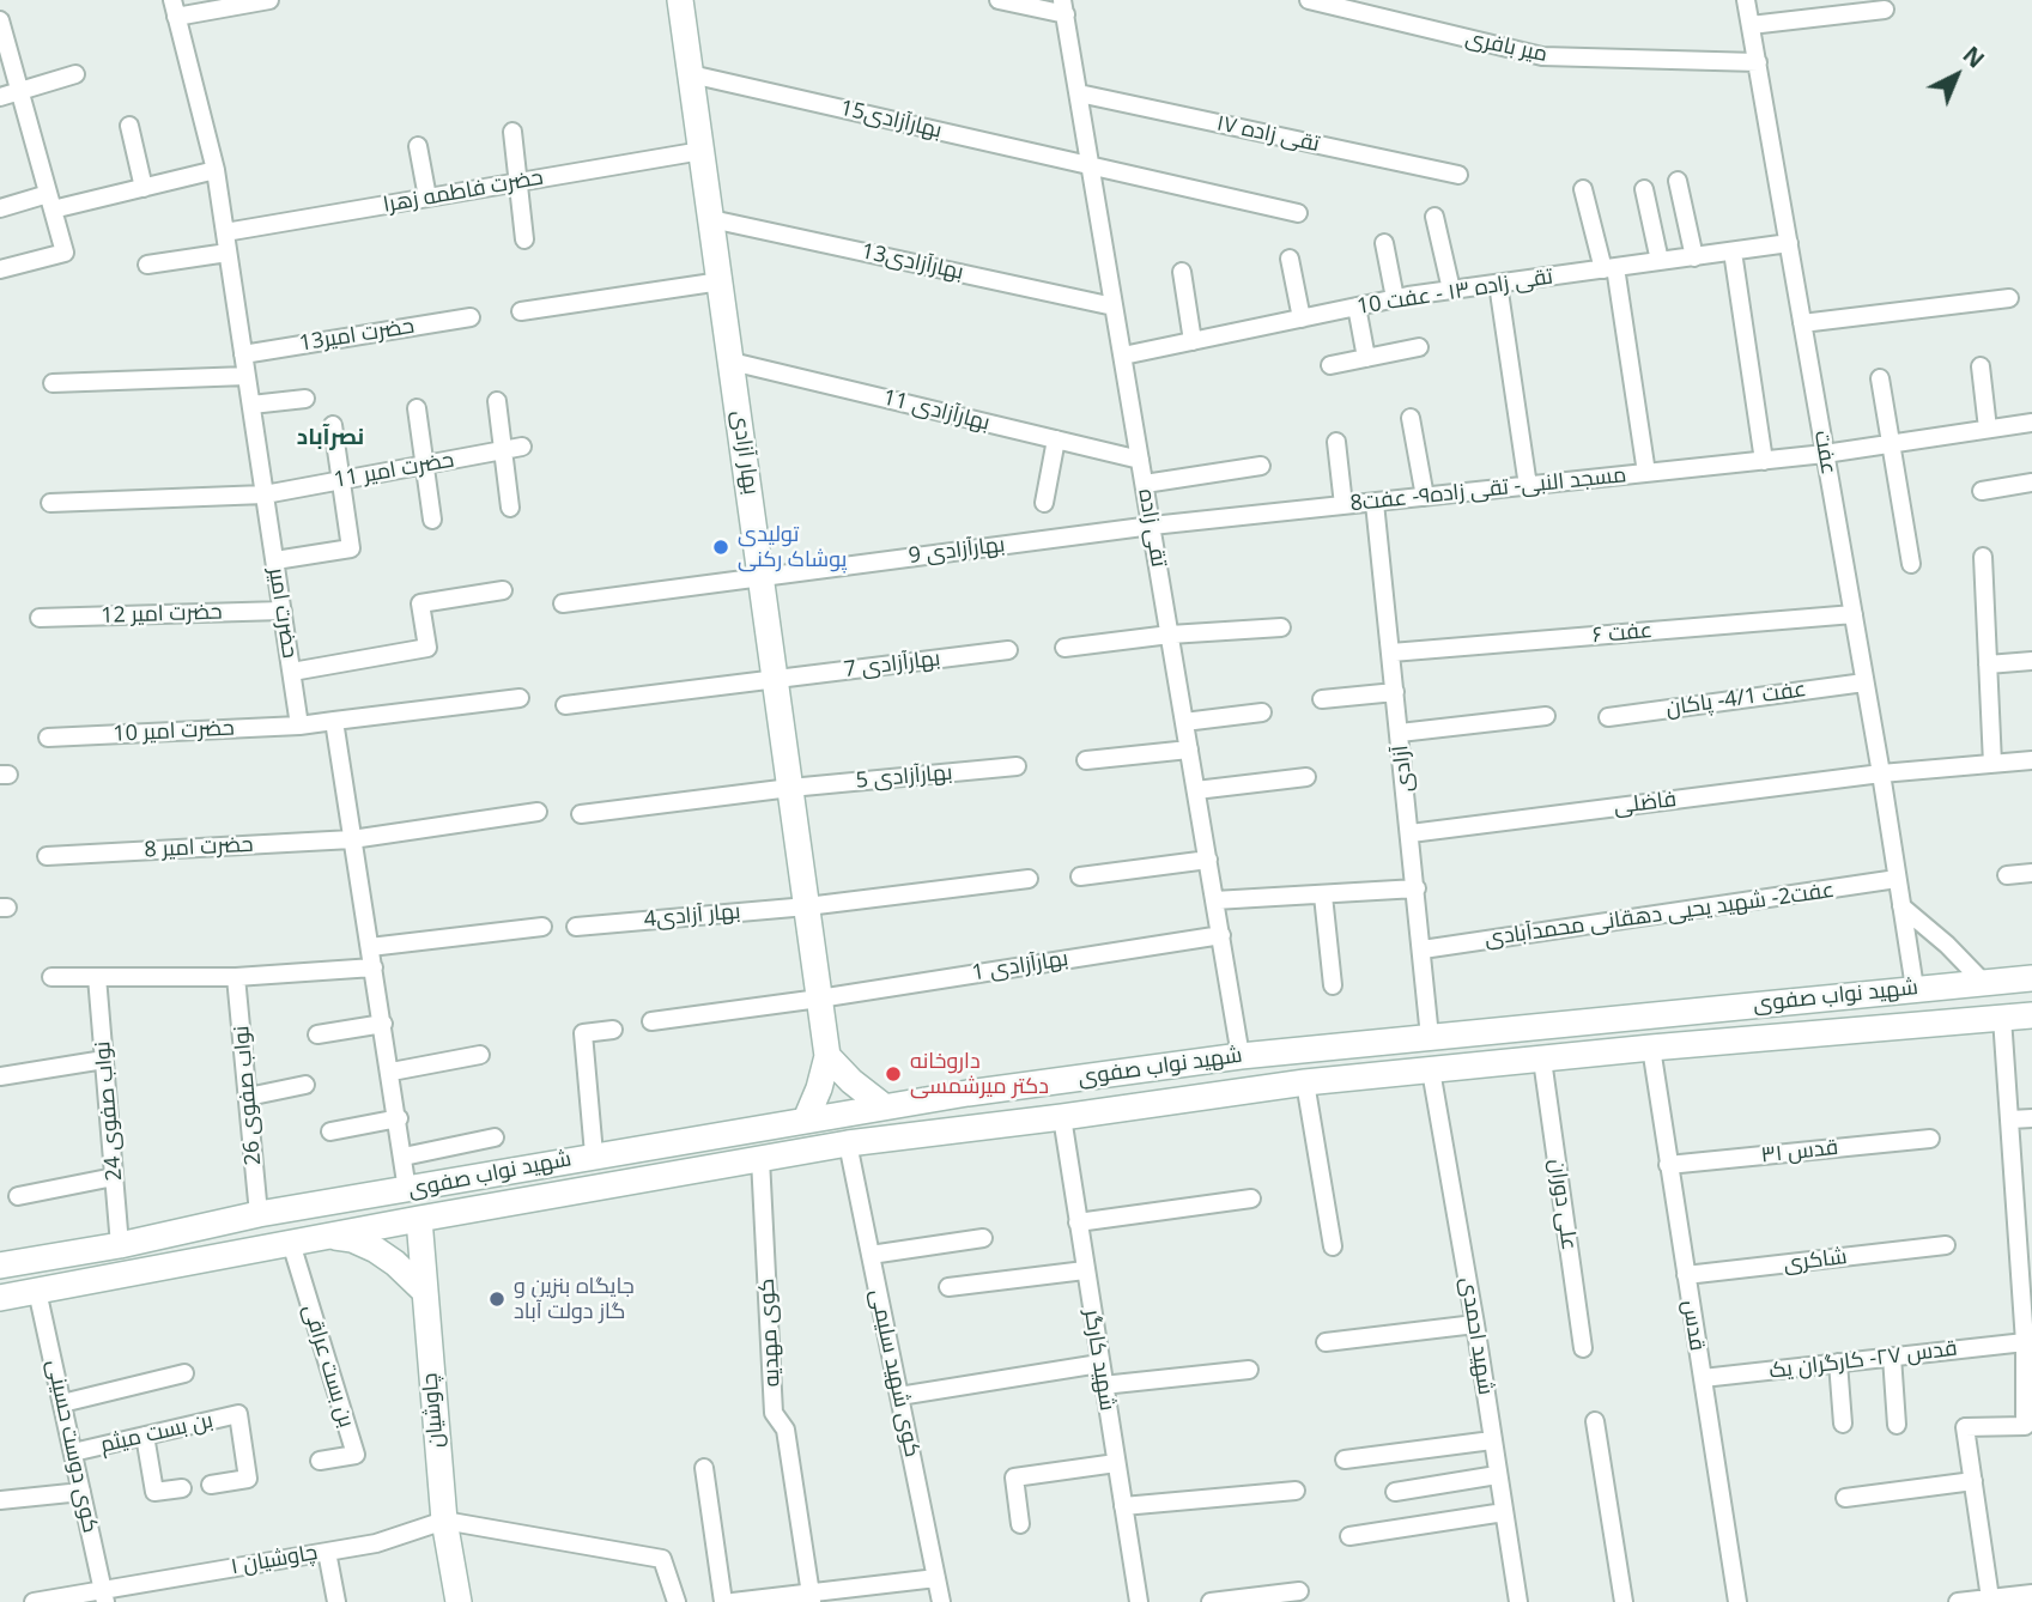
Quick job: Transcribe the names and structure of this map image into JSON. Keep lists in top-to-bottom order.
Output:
{
  "streets": {
    "main road": ["بهار آزادی", "شهید نواب صفوی", "چاوشیان"],
    "street": [
      "میر بافری",
      "بهارآزادی15",
      "تقی زاده ۱۷",
      "حضرت فاطمه زهرا",
      "بهارآزادی13",
      "تقی زاده ۱۳ - عفت 10",
      "حضرت امیر13",
      "بهارآزادی 11",
      "عفت",
      "حضرت امیر 11",
      "مسجد النبی- تقی زاده۹- عفت8",
      "تقی زاده",
      "بهارآزادی 9",
      "حضرت امیر",
      "حضرت امیر 12",
      "عفت ۶",
      "بهارآزادی 7",
      "عفت 4/1- پاکان",
      "حضرت امیر 10",
      "آزادی",
      "بهارآزادی 5",
      "فاضلی",
      "حضرت امیر 8",
      "عفت2- شهید یحیی دهقانی محمدآبادی",
      "بهار آزادی4",
      "بهارآزادی 1",
      "نواب صفوی 26",
      "نواب صفوی 24",
      "قدس ۳۱",
      "علی دوران",
      "شاکری",
      "قدس",
      "کوی مهدیه",
      "شهید احمدی",
      "شهید کارگر",
      "قدس ۲۷- کارگران یک",
      "بن بست عراقی",
      "کوی شهید سلیمی",
      "بن بست میثم",
      "کوی دوست حسینی",
      "چاوشیان ۱"
    ]
  },
  "crossings": [
    ["میر بافری", "عفت"],
    ["بهارآزادی15", "بهار آزادی"],
    ["بهارآزادی15", "تقی زاده"],
    ["تقی زاده ۱۷", "تقی زاده"],
    ["حضرت فاطمه زهرا", "بهار آزادی"],
    ["حضرت فاطمه زهرا", "حضرت امیر"],
    ["بهارآزادی13", "بهار آزادی"],
    ["بهارآزادی13", "تقی زاده"],
    ["تقی زاده ۱۳ - عفت 10", "عفت"],
    ["تقی زاده ۱۳ - عفت 10", "تقی زاده"],
    ["حضرت امیر13", "حضرت امیر"],
    ["بهارآزادی 11", "بهار آزادی"],
    ["بهارآزادی 11", "تقی زاده"],
    ["بهار آزادی", "بهارآزادی 9"],
    ["بهار آزادی", "بهارآزادی 7"],
    ["بهار آزادی", "بهارآزادی 5"],
    ["بهار آزادی", "بهار آزادی4"],
    ["بهار آزادی", "بهارآزادی 1"],
    ["بهار آزادی", "شهید نواب صفوی"],
    ["عفت", "مسجد النبی- تقی زاده۹- عفت8"],
    ["عفت", "عفت ۶"],
    ["عفت", "عفت 4/1- پاکان"],
    ["عفت", "فاضلی"],
    ["عفت", "عفت2- شهید یحیی دهقانی محمدآبادی"],
    ["عفت", "شهید نواب صفوی"],
    ["حضرت امیر 11", "حضرت امیر"],
    ["مسجد النبی- تقی زاده۹- عفت8", "تقی زاده"],
    ["مسجد النبی- تقی زاده۹- عفت8", "بهارآزادی 9"],
    ["مسجد النبی- تقی زاده۹- عفت8", "آزادی"],
    ["تقی زاده", "بهارآزادی 9"],
    ["تقی زاده", "بهارآزادی 1"],
    ["تقی زاده", "شهید نواب صفوی"],
    ["حضرت امیر", "حضرت امیر 12"],
    ["حضرت امیر", "حضرت امیر 10"],
    ["عفت ۶", "آزادی"],
    ["آزادی", "فاضلی"],
    ["آزادی", "عفت2- شهید یحیی دهقانی محمدآبادی"],
    ["آزادی", "شهید نواب صفوی"],
    ["شهید نواب صفوی", "نواب صفوی 26"],
    ["شهید نواب صفوی", "نواب صفوی 24"],
    ["شهید نواب صفوی", "علی دوران"],
    ["شهید نواب صفوی", "قدس"],
    ["شهید نواب صفوی", "کوی مهدیه"],
    ["شهید نواب صفوی", "شهید احمدی"],
    ["شهید نواب صفوی", "شهید کارگر"],
    ["شهید نواب صفوی", "بن بست عراقی"],
    ["شهید نواب صفوی", "کوی شهید سلیمی"],
    ["شهید نواب صفوی", "چاوشیان"],
    ["شهید نواب صفوی", "کوی دوست حسینی"],
    ["قدس ۳۱", "قدس"],
    ["شاکری", "قدس"],
    ["قدس", "قدس ۲۷- کارگران یک"],
    ["چاوشیان", "چاوشیان ۱"],
    ["بن بست میثم", "کوی دوست حسینی"],
    ["کوی دوست حسینی", "چاوشیان ۱"]
  ],
  "districts": ["نصرآباد"],
  "places": ["تولیدی پوشاک رکنی", "داروخانه دکتر میرشمسی", "جایگاه بنزین و گاز دولت آباد"],
  "north": "top right"
}
